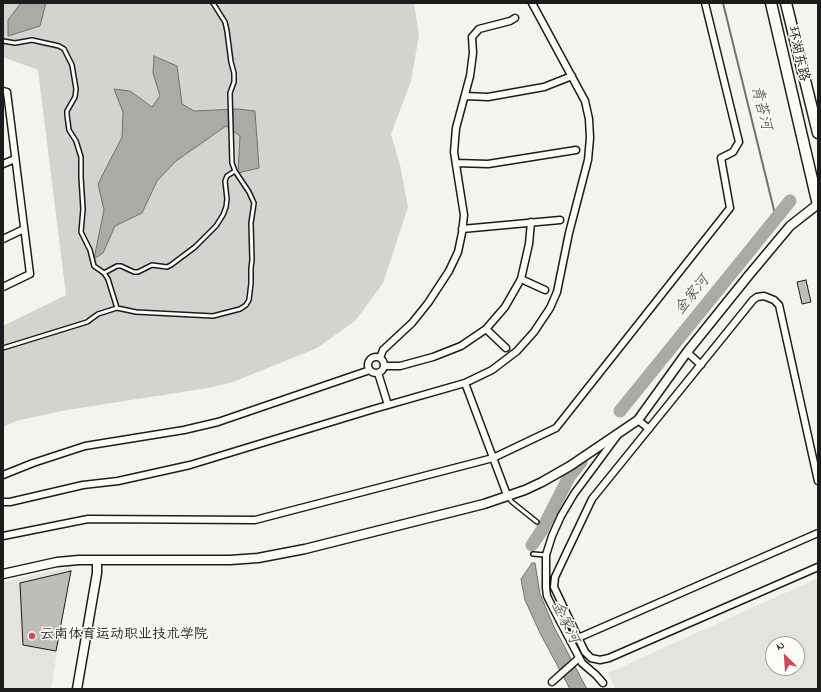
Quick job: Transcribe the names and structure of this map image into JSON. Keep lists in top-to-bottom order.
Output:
{
  "streets": {
    "main road": ["环湖东路"]
  },
  "water": ["青苔河", "金家河"],
  "places": ["云南体育运动职业技术学院"],
  "north": "top left"
}
